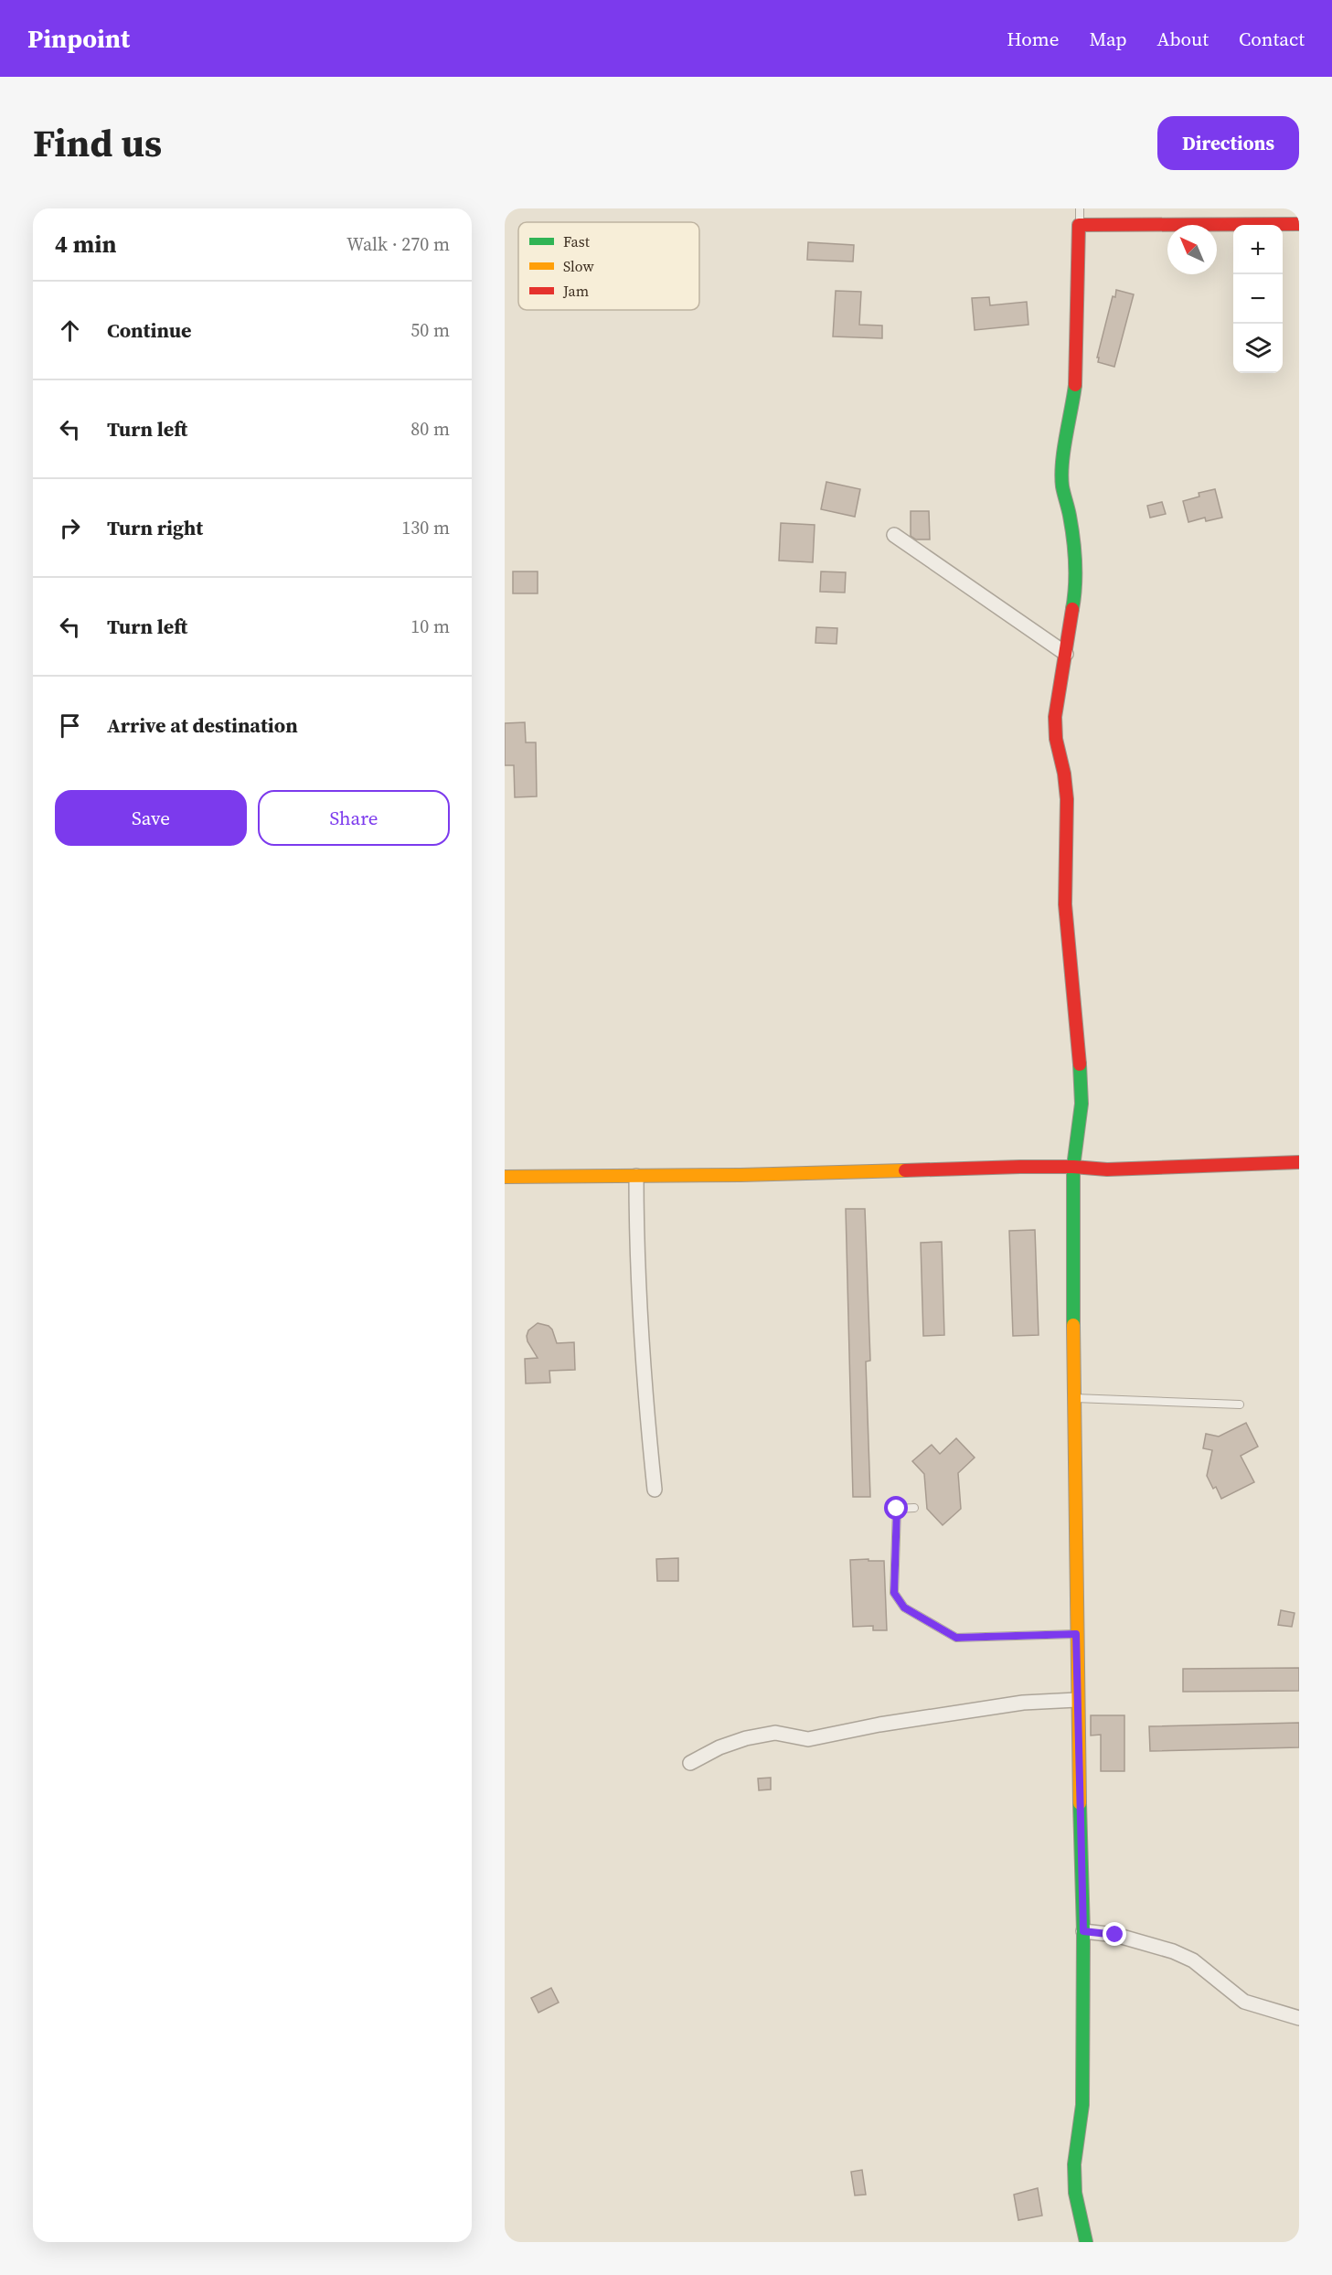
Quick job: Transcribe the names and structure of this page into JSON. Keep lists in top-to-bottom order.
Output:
{
  "legend": ["Fast", "Slow", "Jam"],
  "north": "top left",
  "page": {
    "header": "Pinpoint",
    "nav": [
      "Home",
      "Map",
      "About",
      "Contact"
    ],
    "title": "Find us",
    "buttons": [
      "Directions",
      ["Save", "Share"]
    ],
    "heading": ["4 min", "Walk · 270 m"],
    "map_buttons": ["+", "−"],
    "list": [
      ["Continue", "50 m"],
      ["Turn left", "80 m"],
      ["Turn right", "130 m"],
      ["Turn left", "10 m"],
      "Arrive at destination"
    ]
  }
}
